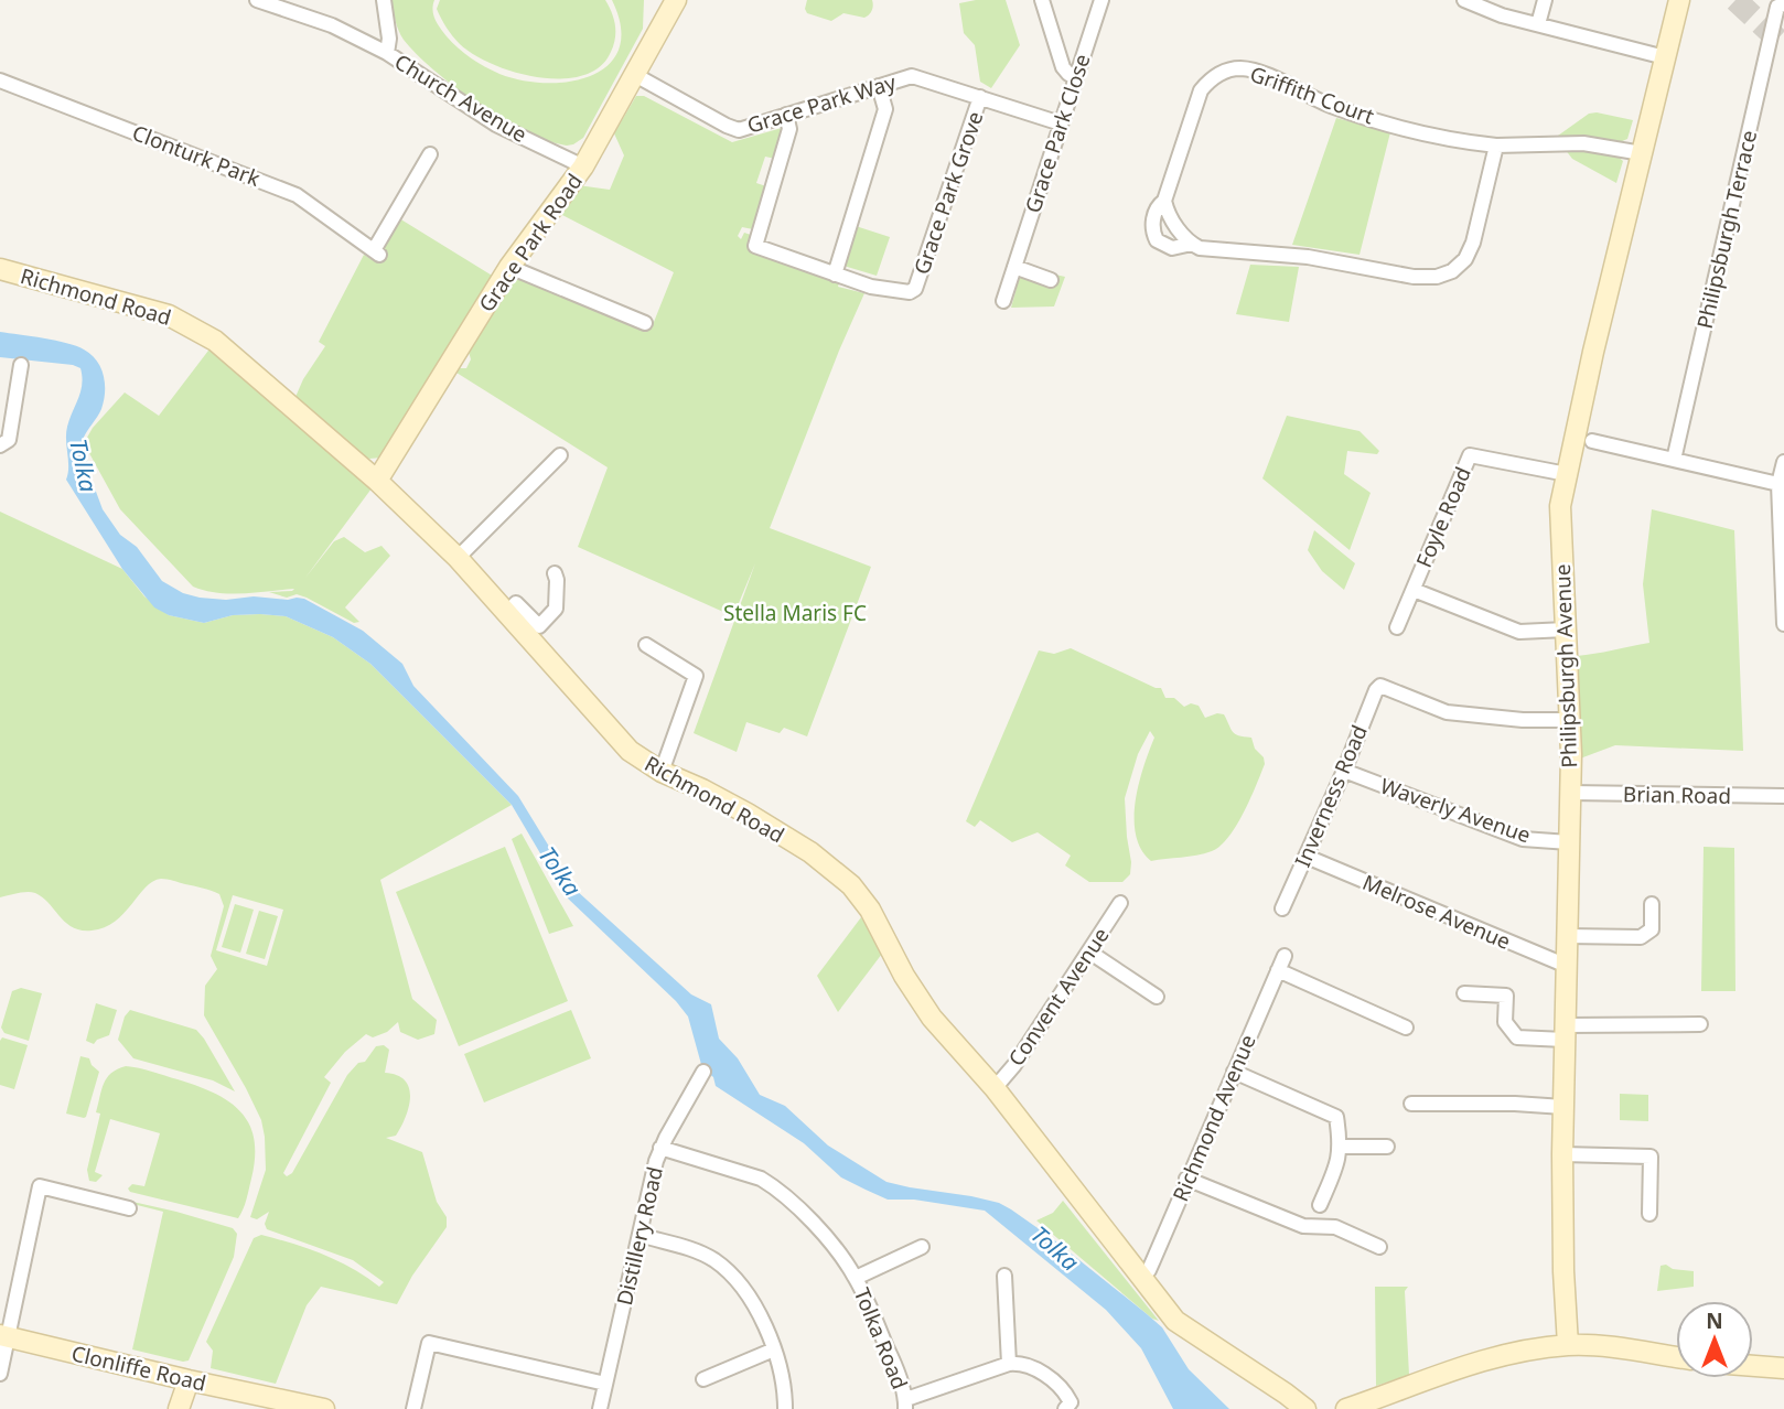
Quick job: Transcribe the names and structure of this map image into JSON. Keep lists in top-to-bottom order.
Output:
{
  "streets": {
    "street": [
      "Griffith Court",
      "Church Avenue",
      "Grace Park Way",
      "Grace Park Close",
      "Clonturk Park",
      "Grace Park Grove",
      "Philipsburgh Terrace",
      "Grace Park Road",
      "Richmond Road",
      "Foyle Road",
      "Philipsburgh Avenue",
      "Brian Road",
      "Inverness Road",
      "Waverly Avenue",
      "Melrose Avenue",
      "Convent Avenue",
      "Richmond Avenue",
      "Distillery Road",
      "Tolka Road",
      "Clonliffe Road"
    ]
  },
  "crossings": [
    ["Griffith Court", "Philipsburgh Avenue"],
    ["Church Avenue", "Grace Park Road"],
    ["Grace Park Way", "Grace Park Close"],
    ["Grace Park Way", "Grace Park Grove"],
    ["Grace Park Way", "Grace Park Road"],
    ["Grace Park Road", "Richmond Road"],
    ["Richmond Road", "Convent Avenue"],
    ["Richmond Road", "Richmond Avenue"],
    ["Foyle Road", "Philipsburgh Avenue"],
    ["Philipsburgh Avenue", "Brian Road"],
    ["Philipsburgh Avenue", "Inverness Road"],
    ["Philipsburgh Avenue", "Waverly Avenue"],
    ["Philipsburgh Avenue", "Melrose Avenue"],
    ["Inverness Road", "Waverly Avenue"],
    ["Inverness Road", "Melrose Avenue"],
    ["Distillery Road", "Tolka Road"]
  ],
  "water": ["Tolka"],
  "parks": ["Stella Maris FC"],
  "north": "top"
}
